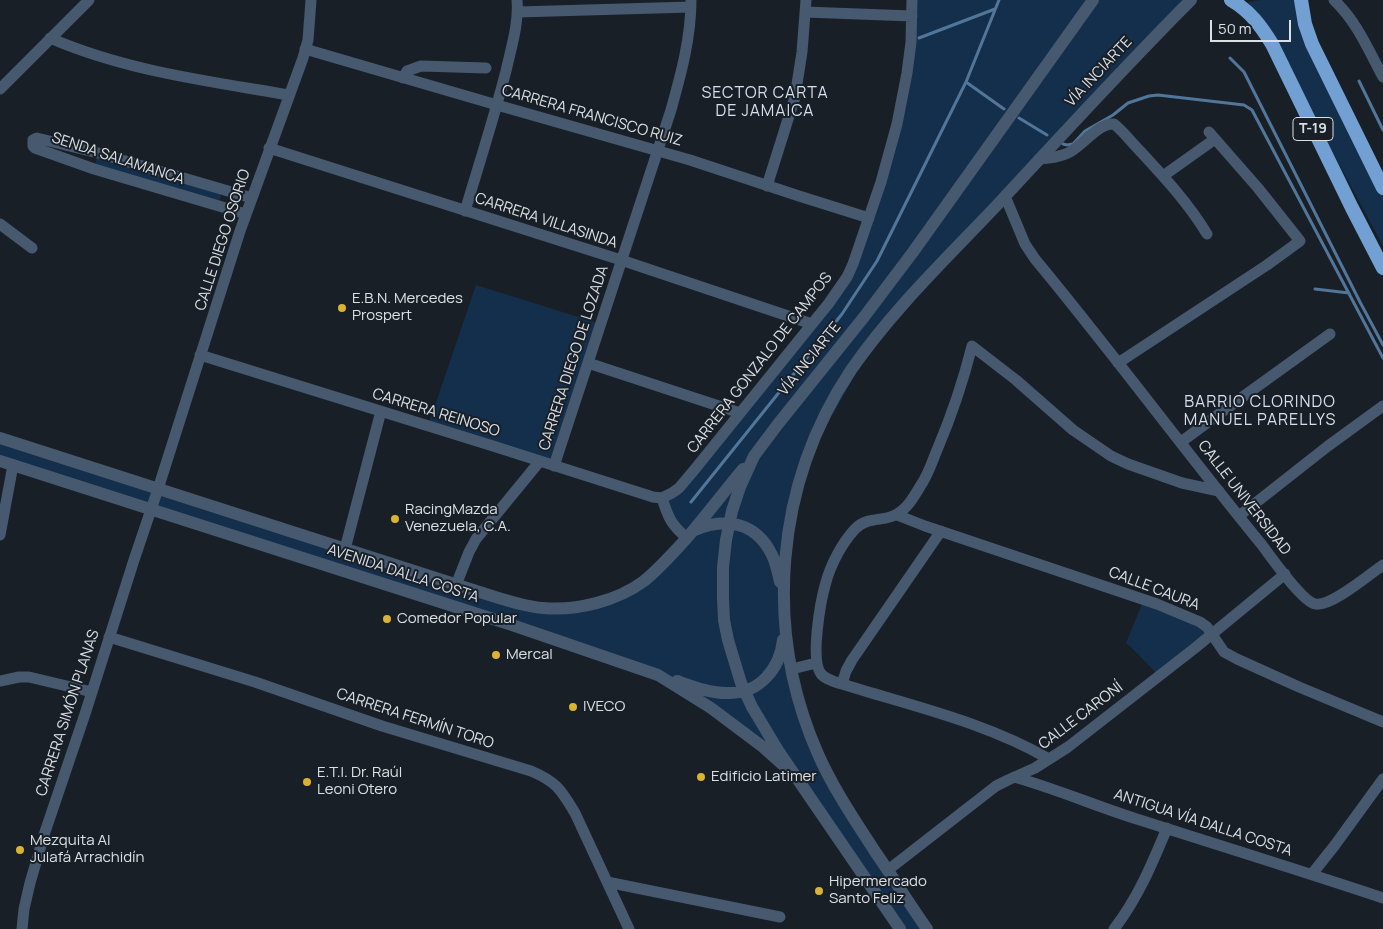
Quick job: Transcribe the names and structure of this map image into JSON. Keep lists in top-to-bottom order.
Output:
{
  "streets": {
    "highway": ["T-19"],
    "street": [
      "VÍA INCIARTE",
      "CARRERA FRANCISCO RUIZ",
      "SENDA SALAMANCA",
      "CARRERA VILLASINDA",
      "CALLE DIEGO OSORIO",
      "CARRERA DIEGO DE LOZADA",
      "CARRERA GONZALO DE CAMPOS",
      "CARRERA REINOSO",
      "CALLE UNIVERSIDAD",
      "AVENIDA DALLA COSTA",
      "CALLE CAURA",
      "CARRERA SIMÓN PLANAS",
      "CALLE CARONÍ",
      "CARRERA FERMÍN TORO",
      "ANTIGUA VÍA DALLA COSTA"
    ]
  },
  "crossings": [
    ["VÍA INCIARTE", "CALLE UNIVERSIDAD"],
    ["VÍA INCIARTE", "AVENIDA DALLA COSTA"],
    ["CARRERA FRANCISCO RUIZ", "CALLE DIEGO OSORIO"],
    ["CARRERA FRANCISCO RUIZ", "CARRERA DIEGO DE LOZADA"],
    ["CARRERA FRANCISCO RUIZ", "CARRERA GONZALO DE CAMPOS"],
    ["SENDA SALAMANCA", "CALLE DIEGO OSORIO"],
    ["CARRERA VILLASINDA", "CALLE DIEGO OSORIO"],
    ["CARRERA VILLASINDA", "CARRERA DIEGO DE LOZADA"],
    ["CARRERA VILLASINDA", "CARRERA GONZALO DE CAMPOS"],
    ["CALLE DIEGO OSORIO", "CARRERA REINOSO"],
    ["CALLE DIEGO OSORIO", "AVENIDA DALLA COSTA"],
    ["CALLE DIEGO OSORIO", "CARRERA SIMÓN PLANAS"],
    ["CARRERA DIEGO DE LOZADA", "CARRERA REINOSO"],
    ["CARRERA GONZALO DE CAMPOS", "CARRERA REINOSO"],
    ["CALLE UNIVERSIDAD", "CALLE CARONÍ"],
    ["AVENIDA DALLA COSTA", "CARRERA SIMÓN PLANAS"],
    ["CALLE CAURA", "CALLE CARONÍ"],
    ["CARRERA SIMÓN PLANAS", "CARRERA FERMÍN TORO"],
    ["CALLE CARONÍ", "ANTIGUA VÍA DALLA COSTA"]
  ],
  "districts": ["SECTOR CARTA DE JAMAICA", "BARRIO CLORINDO MANUEL PARELLYS"],
  "places": [
    "E.B.N. Mercedes Prospert",
    "RacingMazda Venezuela, C.A.",
    "Comedor Popular",
    "Mercal",
    "IVECO",
    "Edificio Latimer",
    "E.T.I. Dr. Raúl Leoni Otero",
    "Mezquita Al Julafá Arrachidín",
    "Hipermercado Santo Feliz"
  ],
  "scale_bar": "50 m"
}
